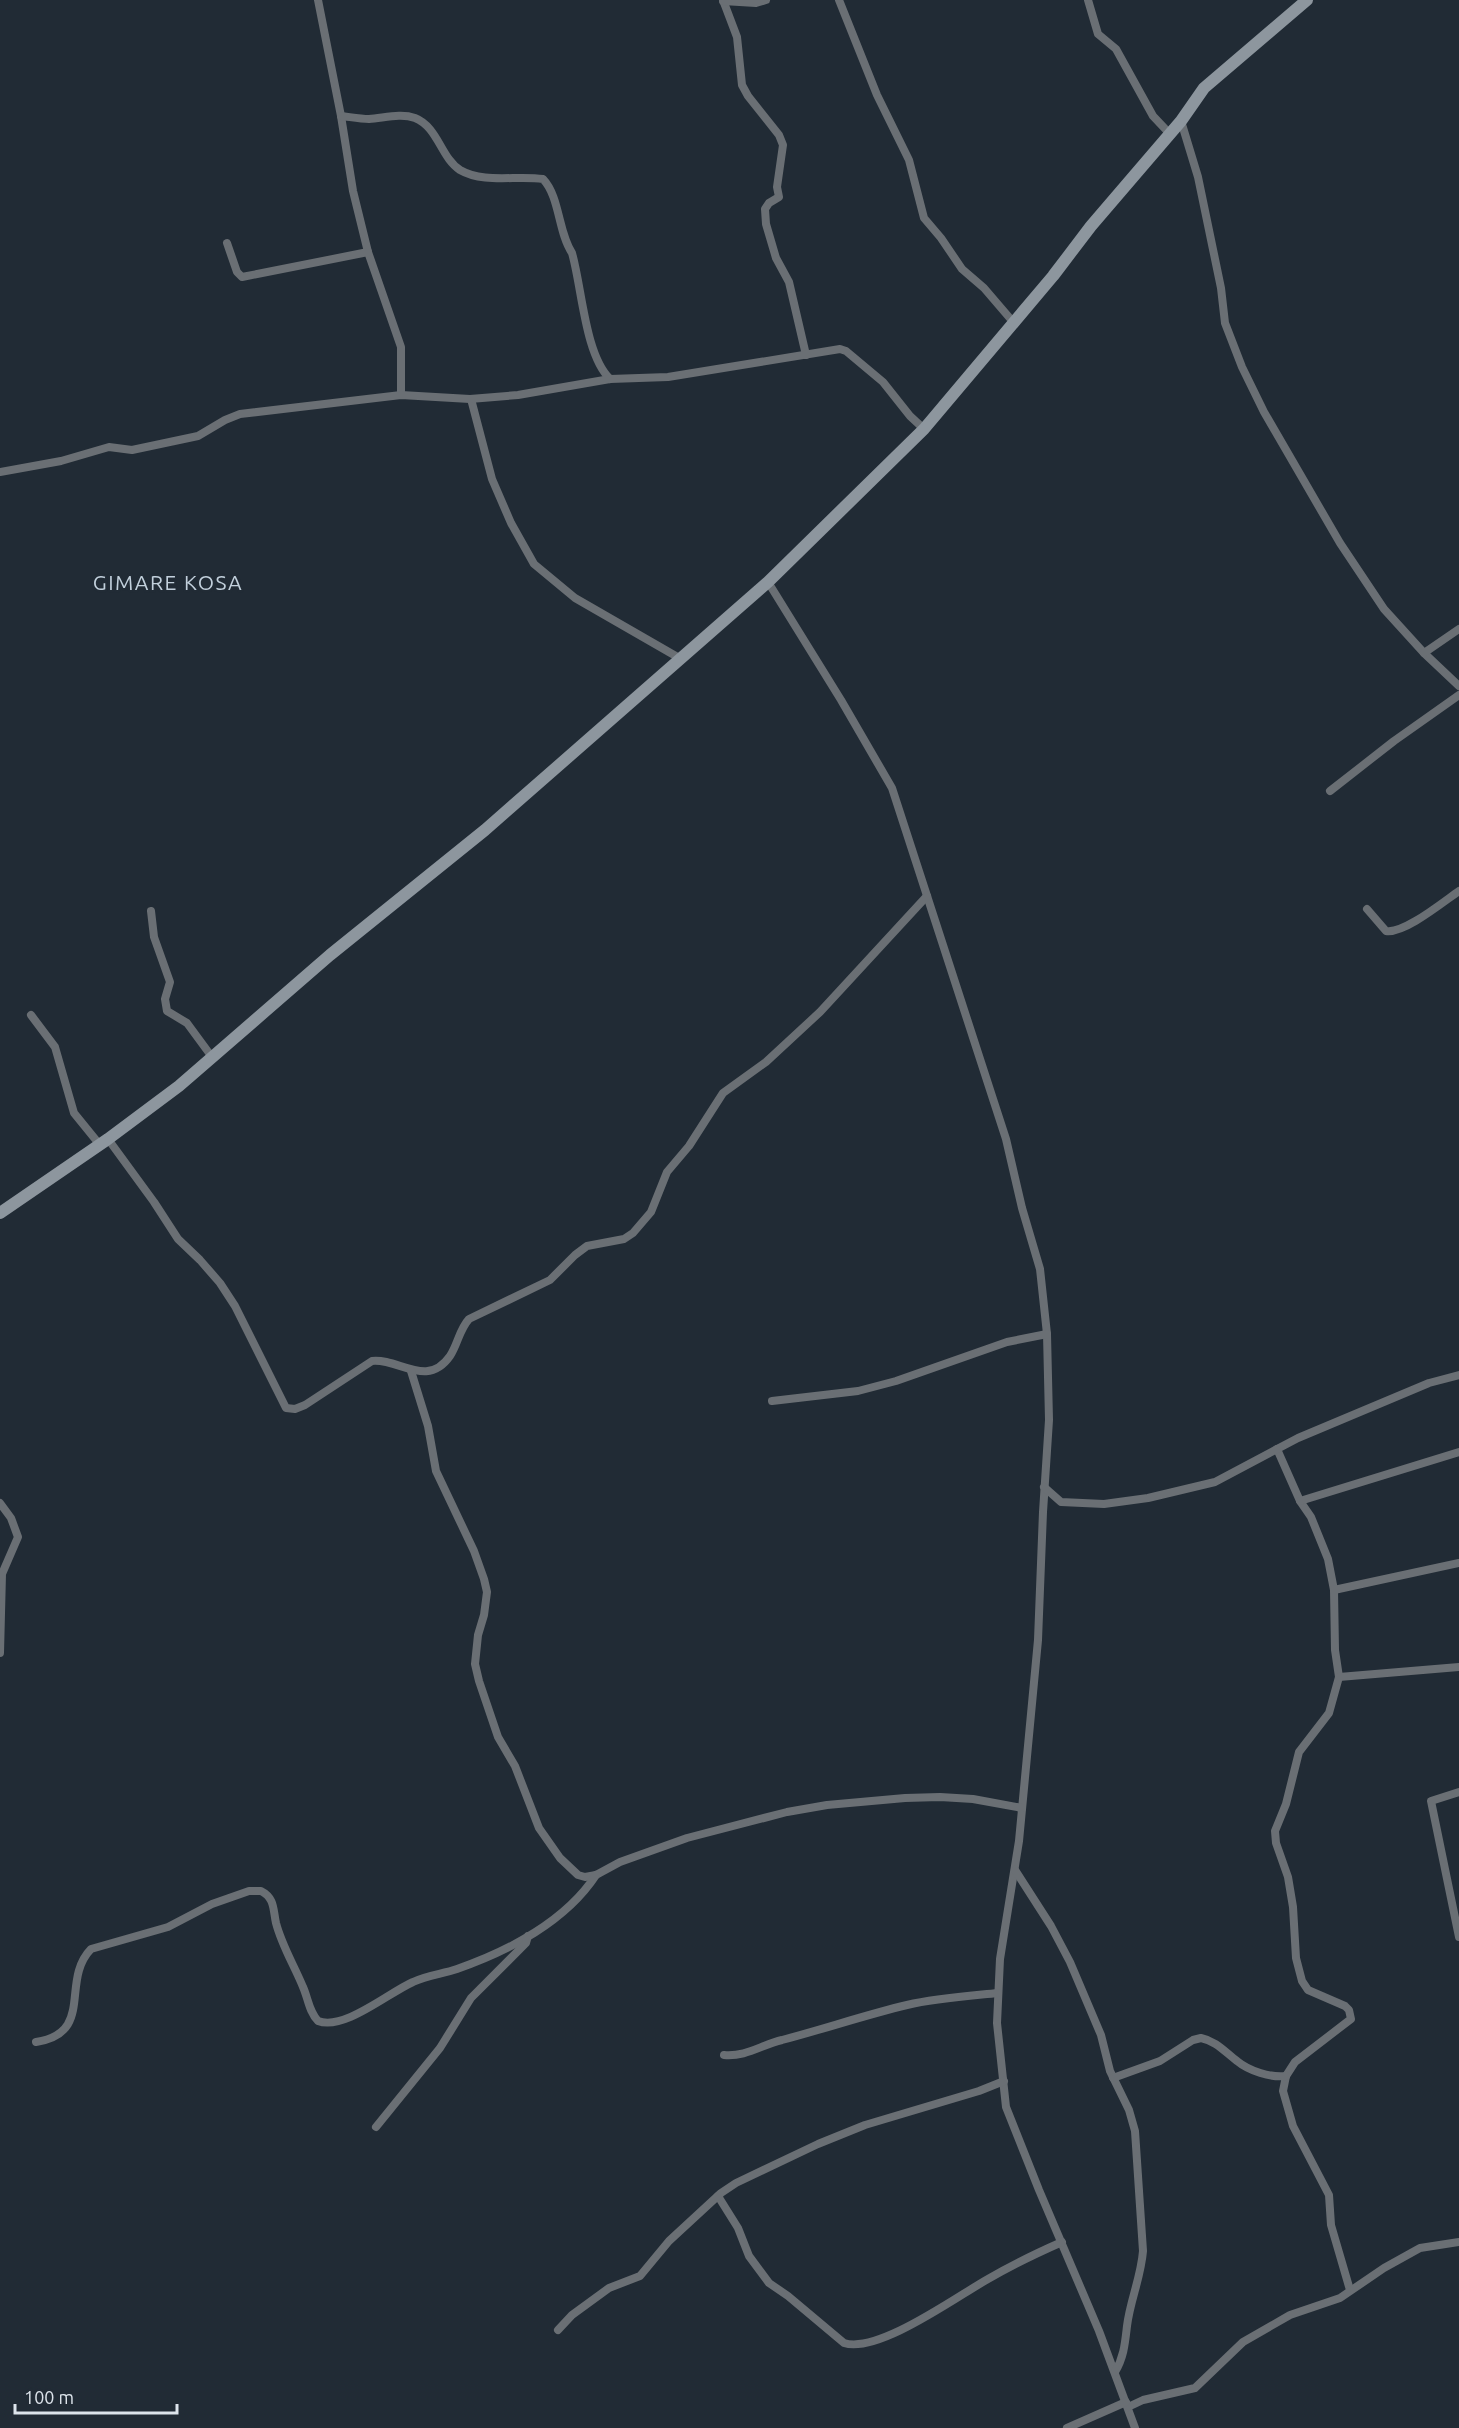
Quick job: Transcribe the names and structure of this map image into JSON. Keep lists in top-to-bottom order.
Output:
{
  "districts": ["GIMARE KOSA"],
  "scale_bar": "100 m"
}
